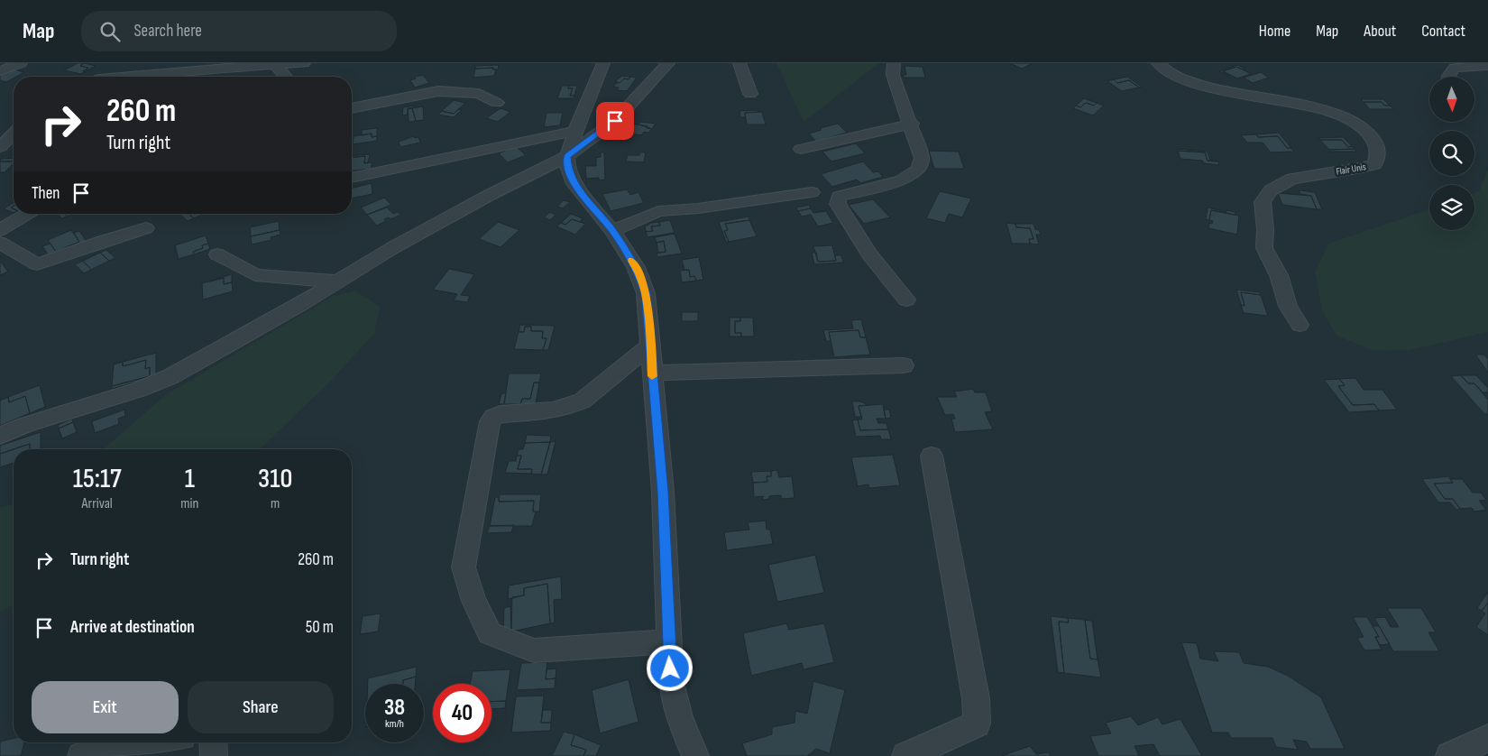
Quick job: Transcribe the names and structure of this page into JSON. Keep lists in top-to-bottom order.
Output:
{
  "streets": {
    "street": ["Flair Unis"]
  },
  "north": "bottom",
  "page": {
    "header": "Map",
    "search": "Search here",
    "nav": [
      "Home",
      "Map",
      "About",
      "Contact"
    ],
    "turn": ["260 m", "Turn right"],
    "then": "Then",
    "eta": [
      "15:17",
      "Arrival",
      "1",
      "min",
      "310",
      "m"
    ],
    "list": [
      {
        "name": "Turn right",
        "value": "260 m"
      },
      {
        "name": "Arrive at destination",
        "value": "50 m"
      }
    ],
    "buttons": ["Exit", "Share"],
    "speed": "38 km/h",
    "limit": "40"
  }
}
